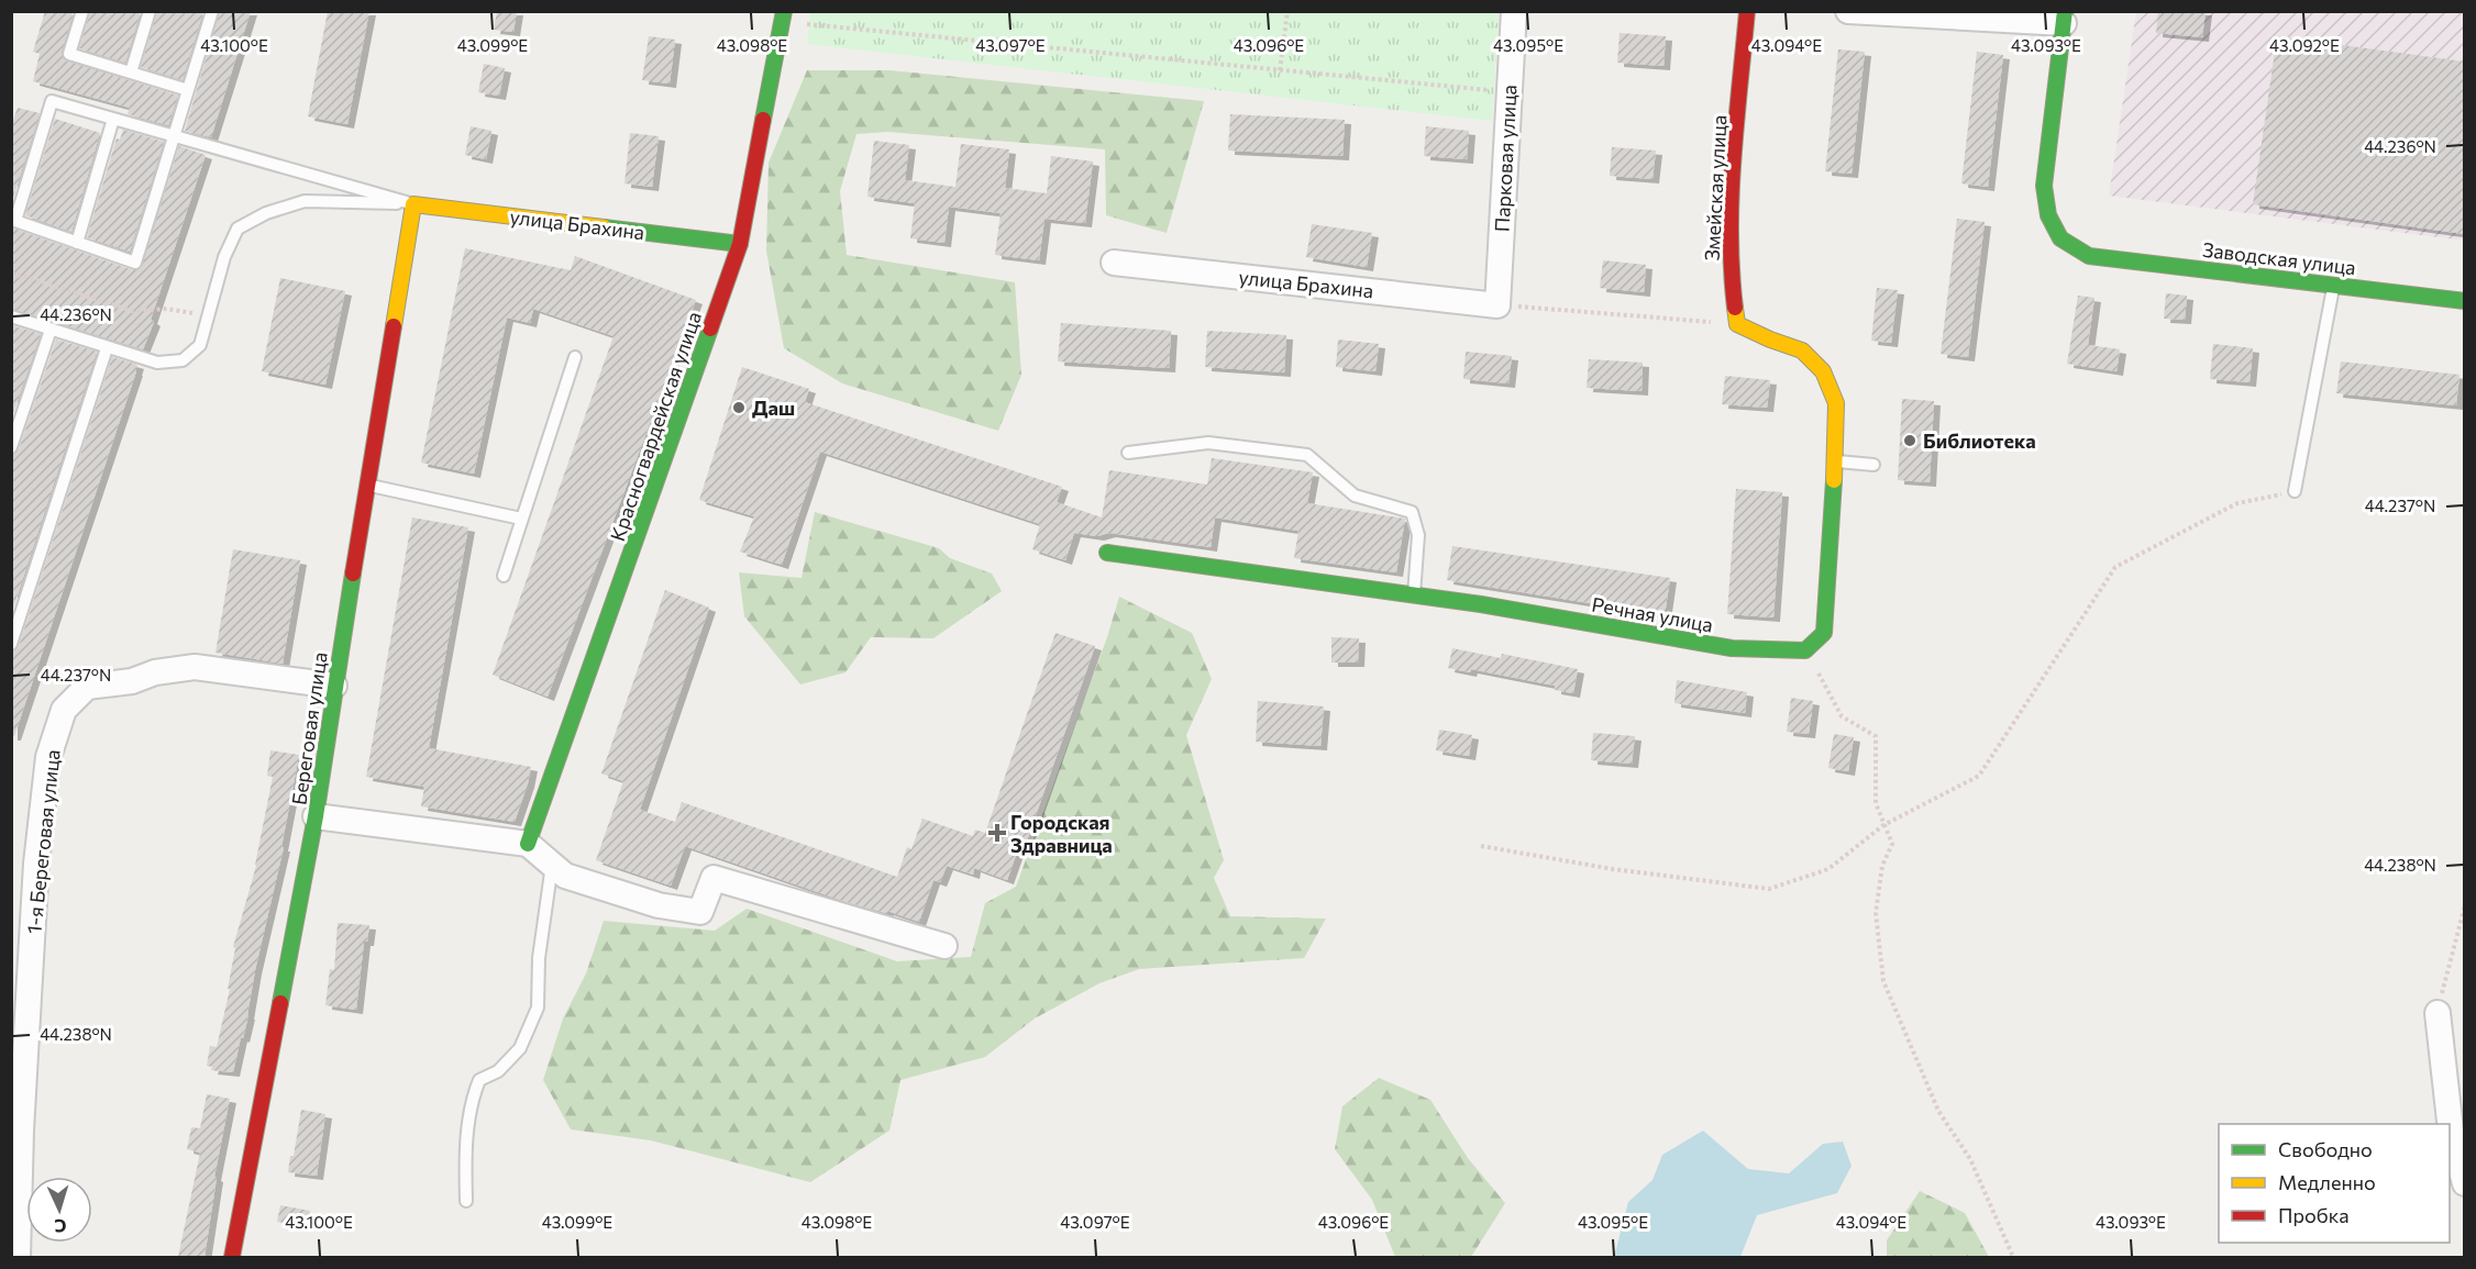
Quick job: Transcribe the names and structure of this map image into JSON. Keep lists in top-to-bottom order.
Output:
{
  "streets": {
    "street": [
      "Парковая улица",
      "Змейская улица",
      "улица Брахина",
      "Заводская улица",
      "Красногвардейская улица",
      "Речная улица",
      "Береговая улица",
      "1-я Береговая улица"
    ]
  },
  "crossings": [
    ["Парковая улица", "улица Брахина"],
    ["улица Брахина", "Красногвардейская улица"],
    ["улица Брахина", "Береговая улица"],
    ["Береговая улица", "1-я Береговая улица"]
  ],
  "places": {
    "other": ["Даш", "Библиотека"],
    "health": ["Городская Здравница"]
  },
  "legend": ["Свободно", "Медленно", "Пробка"],
  "north": "bottom",
  "coordinates": [
    "43.100°E",
    "43.099°E",
    "43.098°E",
    "43.097°E",
    "43.096°E",
    "43.095°E",
    "43.094°E",
    "43.093°E",
    "43.092°E",
    "44.236°N",
    "44.237°N",
    "44.238°N"
  ]
}
